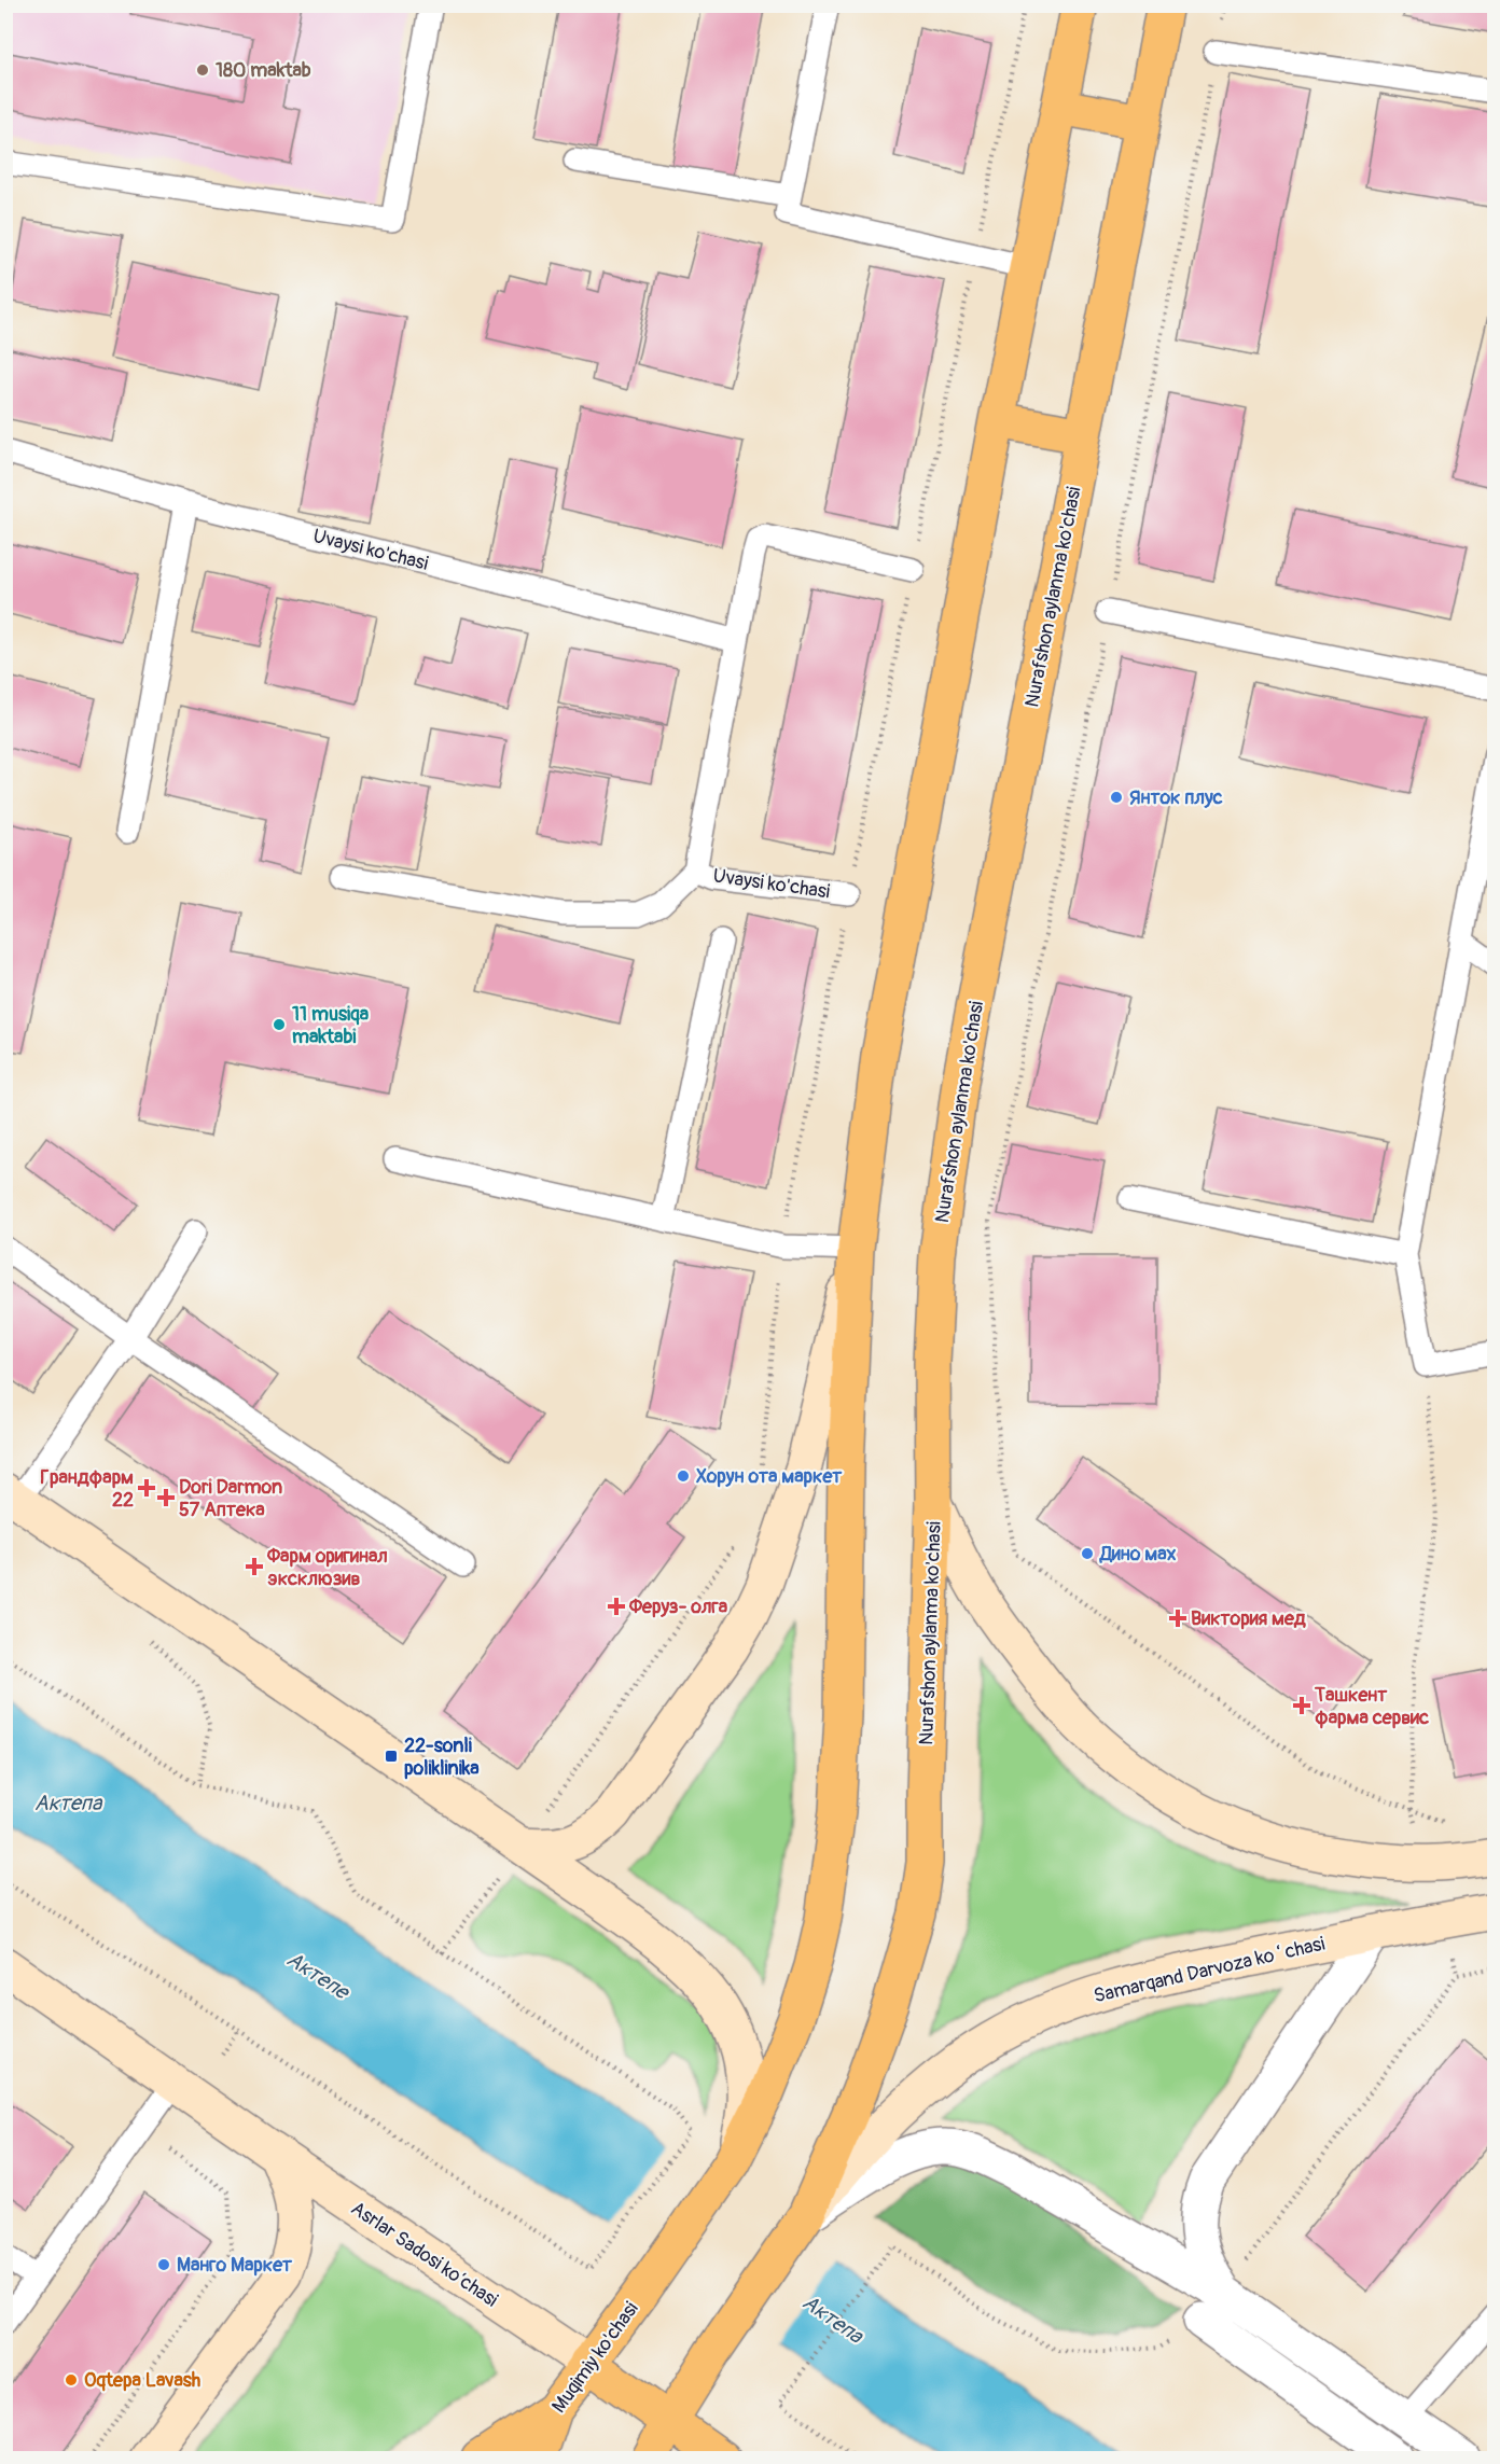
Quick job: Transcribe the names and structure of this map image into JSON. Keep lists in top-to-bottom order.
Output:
{
  "streets": {
    "main road": ["Nurafshon aylanma ko'chasi", "Muqimiy ko'chasi"],
    "street": ["Samarqand Darvoza koʻchasi", "Asrlar Sadosi ko‘chasi"],
    "lane": ["Uvaysi ko'chasi"]
  },
  "crossings": [
    ["Nurafshon aylanma ko'chasi", "Samarqand Darvoza koʻchasi"],
    ["Asrlar Sadosi ko‘chasi", "Muqimiy ko'chasi"]
  ],
  "water": ["Актепа", "Актепе"],
  "places": {
    "other": [
      "180 maktab",
      "Янток плус",
      "11 musiqa maktabi",
      "Хорун ота маркет",
      "Дино мах",
      "Манго Маркет",
      "Oqtepa Lavash"
    ],
    "health": [
      "Грандфарм 22",
      "Dori Darmon 57 Аптека",
      "Фарм оригинал эксклюзив",
      "Феруз- олга",
      "Виктория мед",
      "Ташкент фарма сервис"
    ],
    "transit": ["22-sonli poliklinika"]
  }
}
